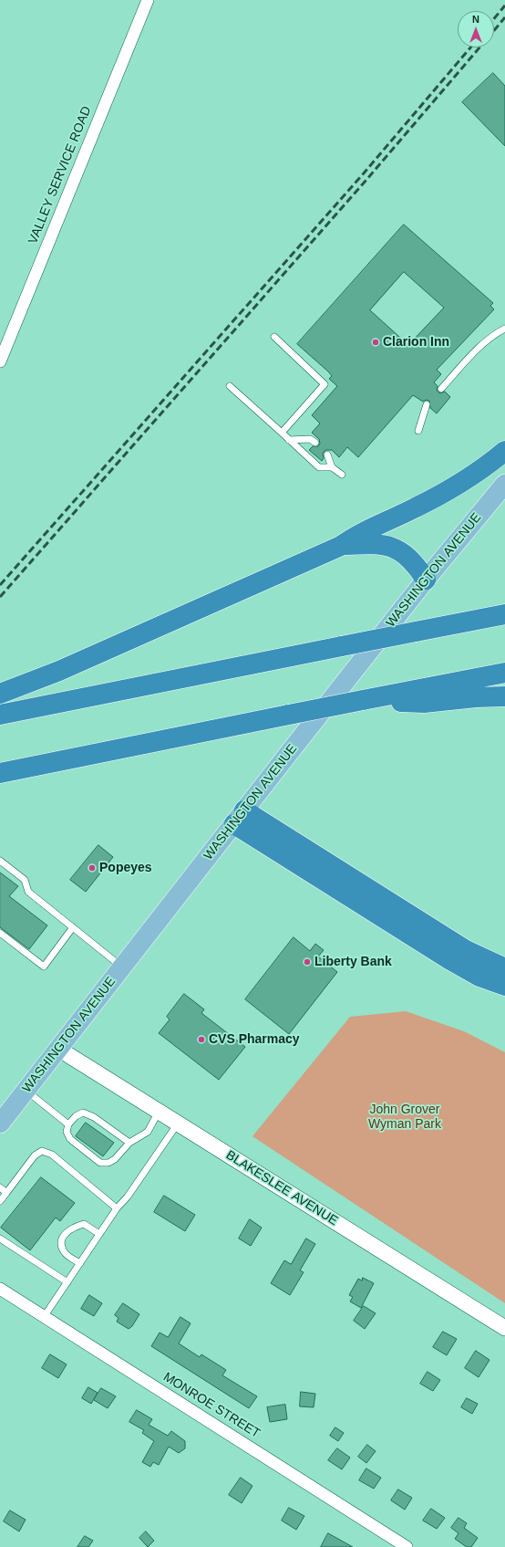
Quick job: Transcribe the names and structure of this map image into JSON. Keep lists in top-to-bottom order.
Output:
{
  "streets": {
    "main road": ["WASHINGTON AVENUE"],
    "street": ["VALLEY SERVICE ROAD", "BLAKESLEE AVENUE", "MONROE STREET"]
  },
  "crossings": [
    ["WASHINGTON AVENUE", "BLAKESLEE AVENUE"]
  ],
  "parks": ["John Grover Wyman Park"],
  "places": [
    "Clarion Inn",
    "Popeyes",
    "Liberty Bank",
    "CVS Pharmacy"
  ],
  "north": "top"
}
